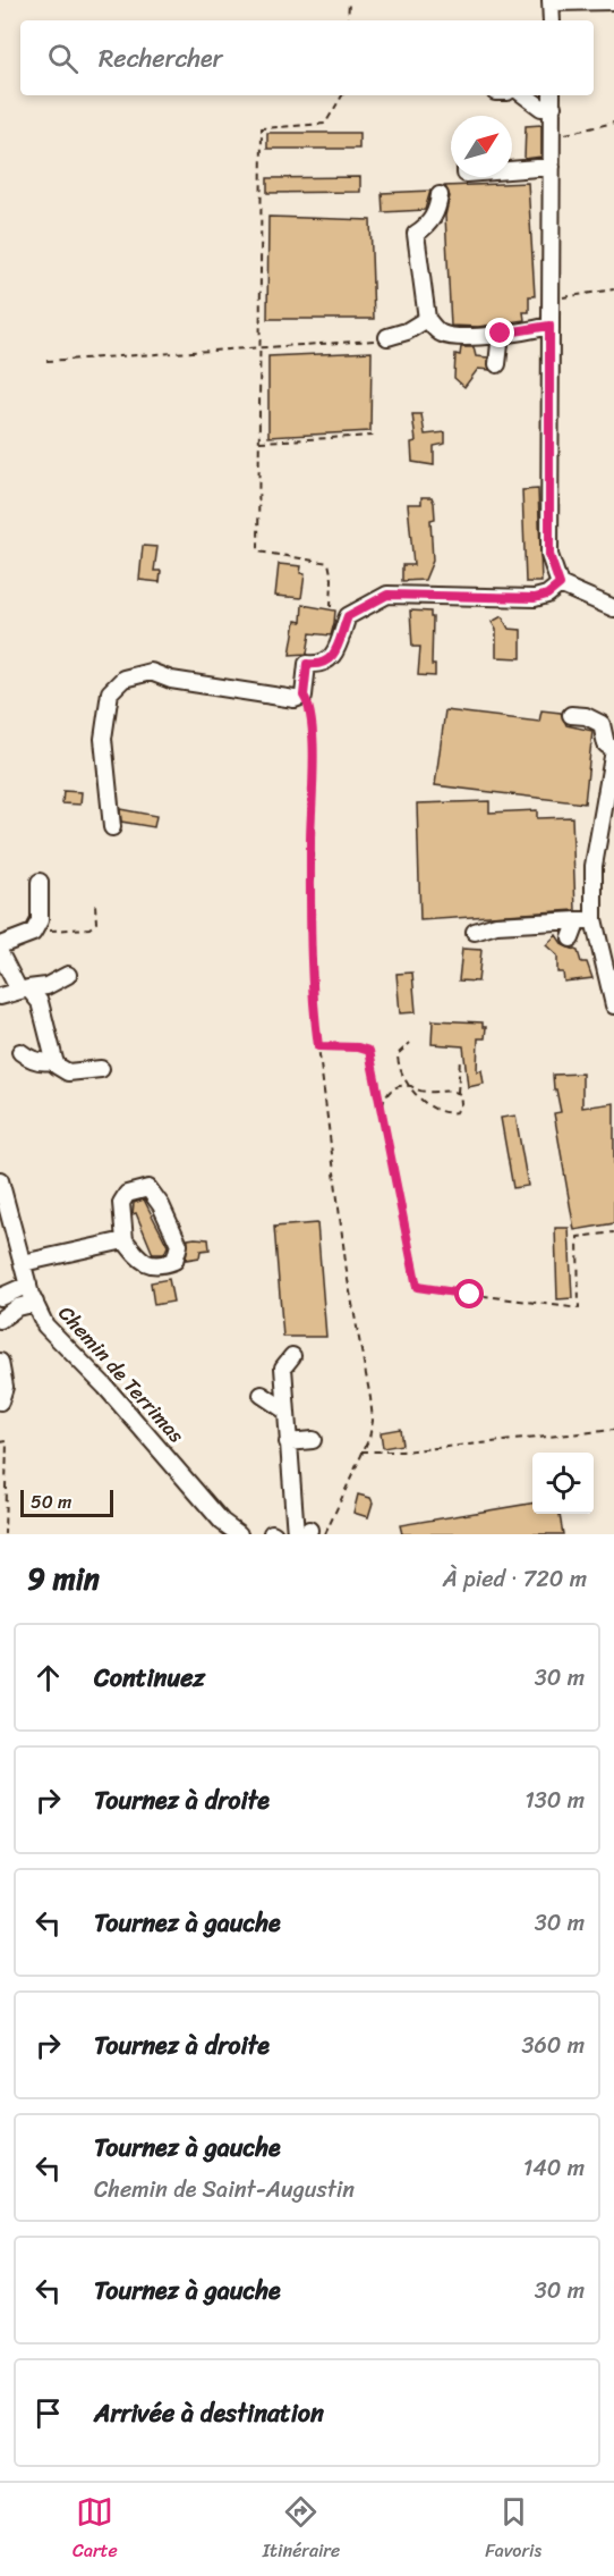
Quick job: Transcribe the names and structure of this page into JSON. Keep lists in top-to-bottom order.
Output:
{
  "streets": {
    "street": ["Chemin de Terrimas"]
  },
  "scale_bar": "50 m",
  "north": "top right",
  "page": {
    "search": "Rechercher",
    "scale": "50 m",
    "heading": ["9 min", "À pied · 720 m"],
    "list": [
      ["Continuez", "30 m"],
      ["Tournez à droite", "130 m"],
      ["Tournez à gauche", "30 m"],
      ["Tournez à droite", "360 m"],
      ["Tournez à gauche", "Chemin de Saint-Augustin", "140 m"],
      ["Tournez à gauche", "30 m"],
      "Arrivée à destination"
    ],
    "nav": ["Carte", "Itinéraire", "Favoris"]
  }
}
